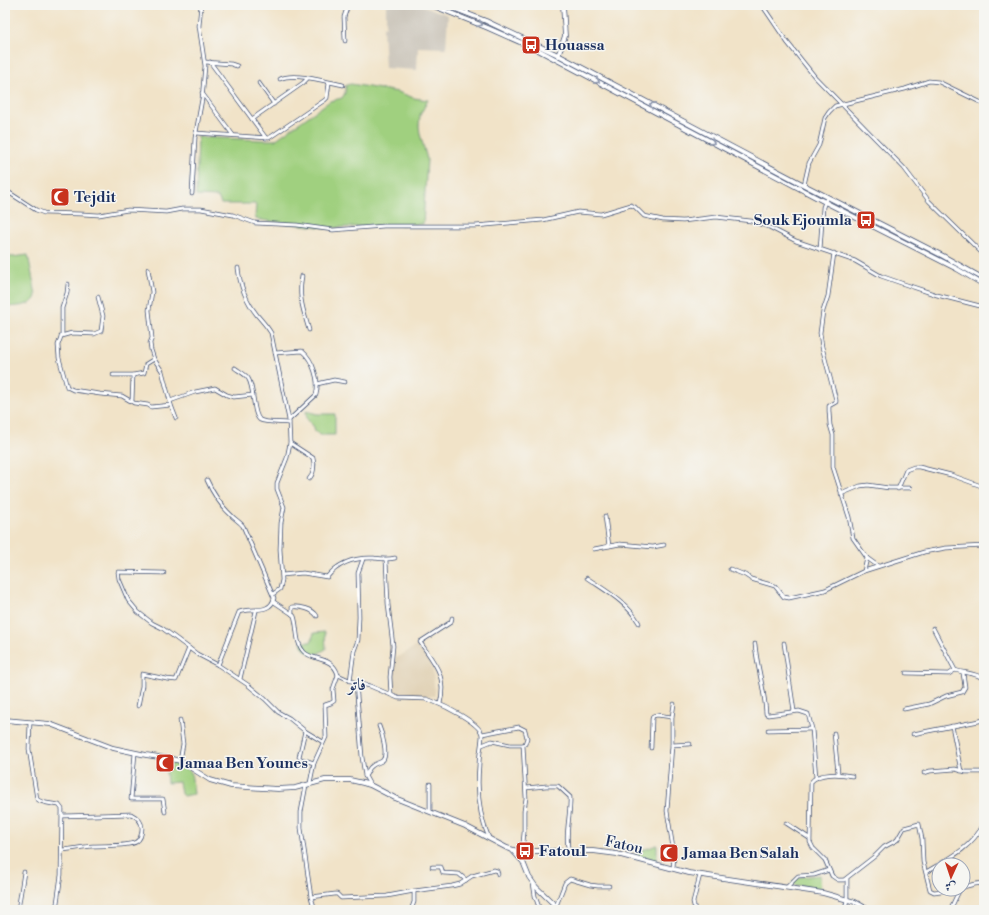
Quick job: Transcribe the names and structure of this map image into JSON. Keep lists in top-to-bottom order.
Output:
{
  "streets": {
    "street": ["Fatou"]
  },
  "districts": ["فاتو"],
  "places": {
    "bus stop": ["Houassa", "Souk Ejoumla", "Fatou1"],
    "mosque": ["Tejdit", "Jamaa Ben Younes", "Jamaa Ben Salah"]
  },
  "north": "bottom"
}
